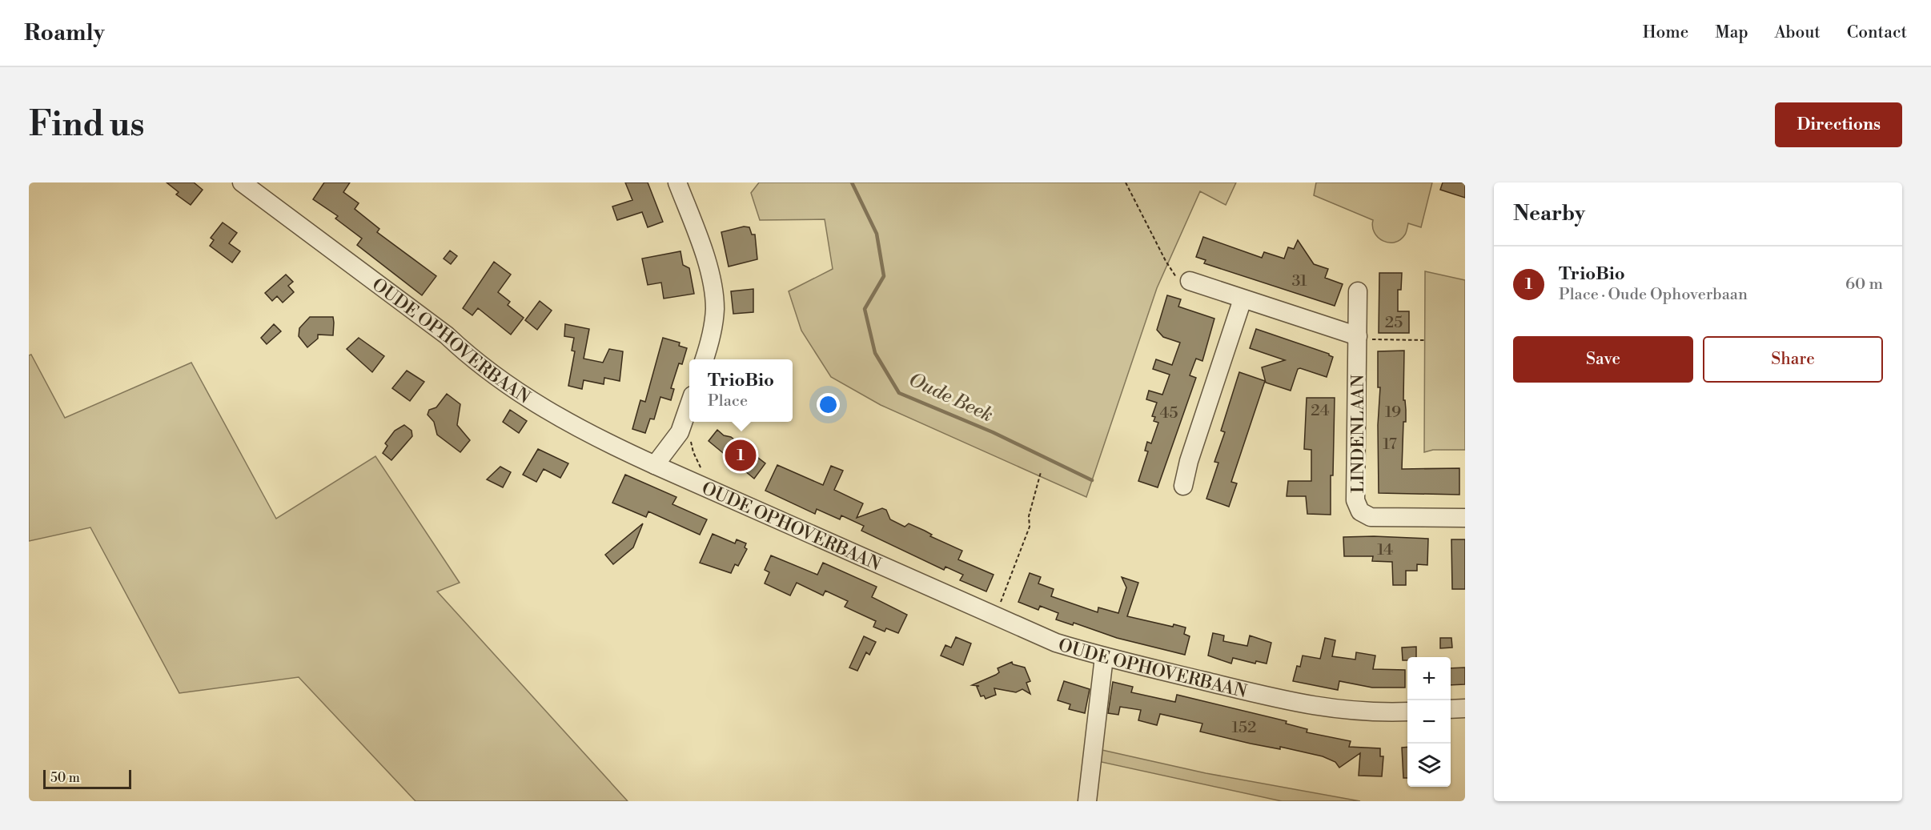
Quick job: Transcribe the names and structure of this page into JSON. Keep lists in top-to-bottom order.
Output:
{
  "streets": {
    "street": ["OUDE OPHOVERBAAN", "LINDENLAAN"]
  },
  "water": ["Oude Beek"],
  "house_numbers": [
    "31",
    "25",
    "24",
    "19",
    "45",
    "17",
    "14",
    "152"
  ],
  "scale_bar": "50 m",
  "page": {
    "header": "Roamly",
    "nav": [
      "Home",
      "Map",
      "About",
      "Contact"
    ],
    "buttons": [
      "Directions",
      ["Save", "Share"]
    ],
    "title": "Find us",
    "heading": "Nearby",
    "list": [
      {
        "mark": "1",
        "name": "TrioBio",
        "note": "Place · Oude Ophoverbaan",
        "value": "60 m"
      }
    ],
    "popup": ["TrioBio", "Place"],
    "pins": "1",
    "map_buttons": ["+", "−"],
    "scale": "50 m"
  }
}
